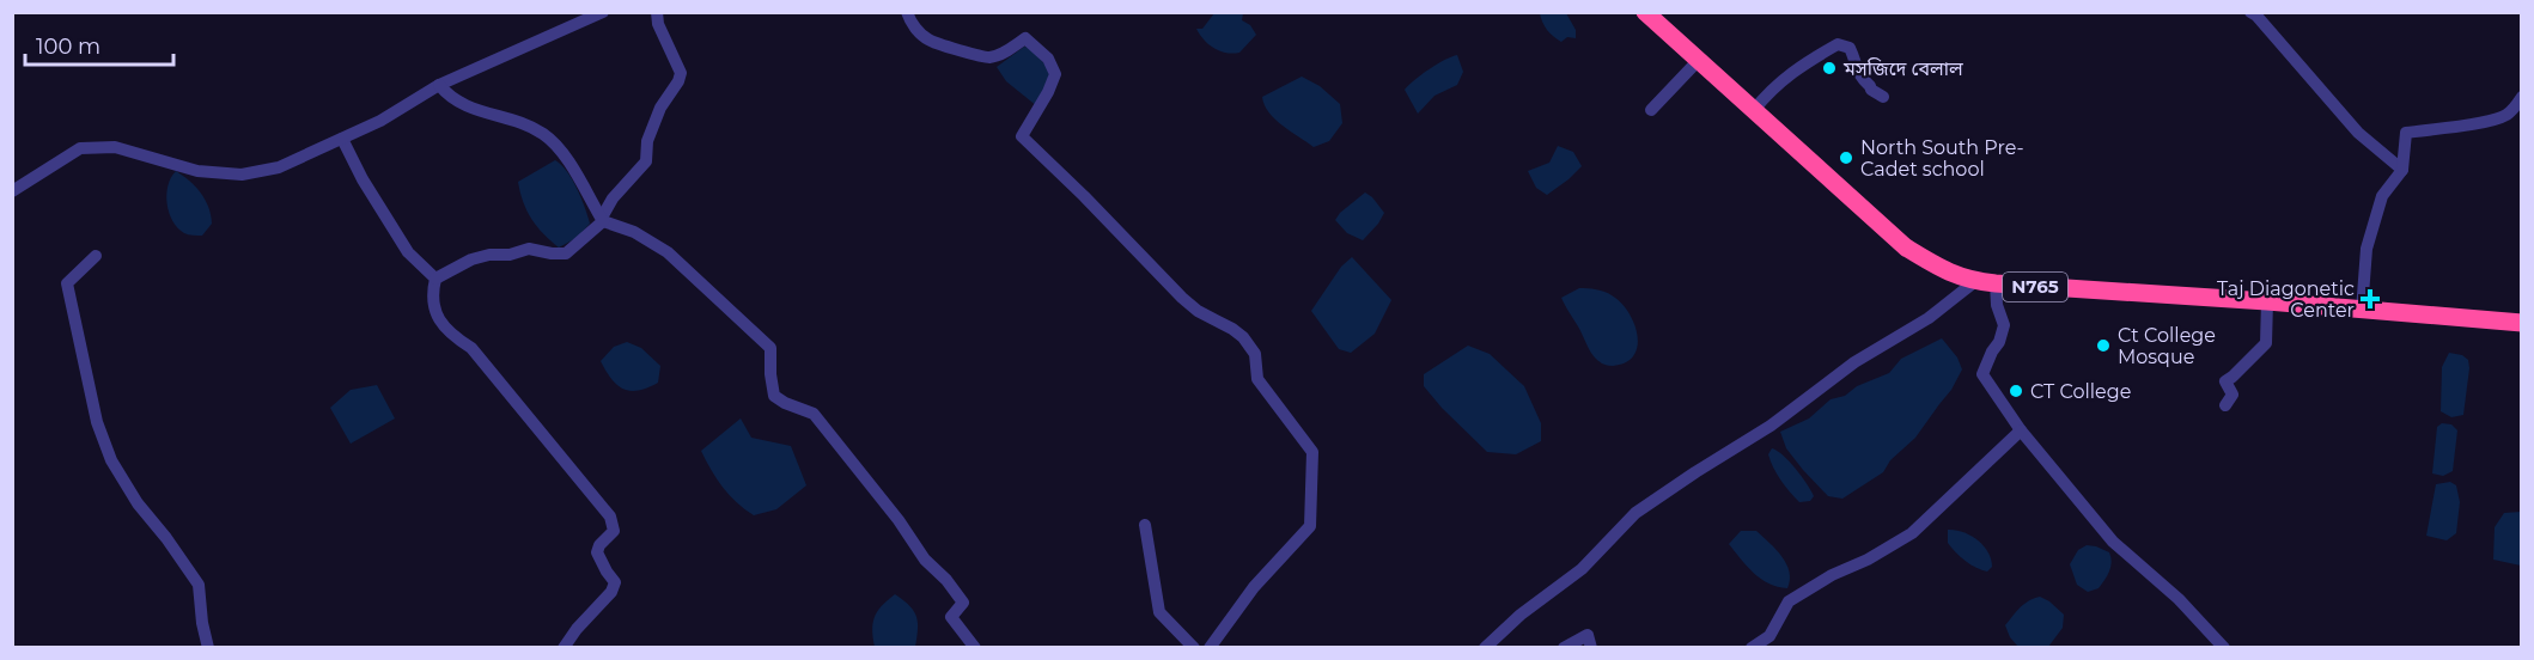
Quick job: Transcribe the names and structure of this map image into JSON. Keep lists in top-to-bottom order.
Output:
{
  "streets": {
    "highway": ["N765"]
  },
  "places": {
    "other": [
      "মসজিদে বেলাল",
      "North South Pre- Cadet school",
      "Ct College Mosque",
      "CT College"
    ],
    "health": ["Taj Diagonetic Center"]
  },
  "scale_bar": "100 m"
}
